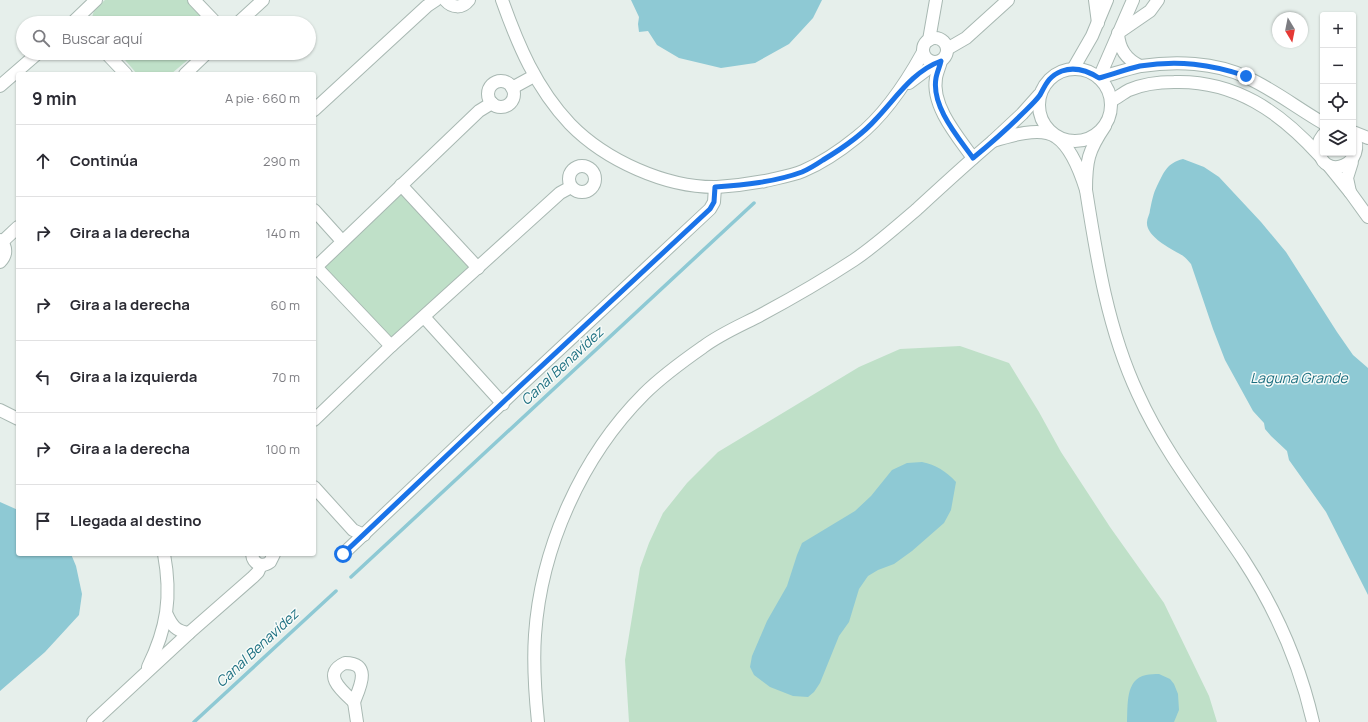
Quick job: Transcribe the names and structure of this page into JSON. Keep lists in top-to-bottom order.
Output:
{
  "water": ["Canal Benavídez", "Laguna Grande"],
  "north": "bottom",
  "page": {
    "map_buttons": ["+", "−"],
    "search": "Buscar aquí",
    "heading": ["9 min", "A pie · 660 m"],
    "list": [
      ["Continúa", "290 m"],
      ["Gira a la derecha", "140 m"],
      ["Gira a la derecha", "60 m"],
      ["Gira a la izquierda", "70 m"],
      ["Gira a la derecha", "100 m"],
      "Llegada al destino"
    ]
  }
}
